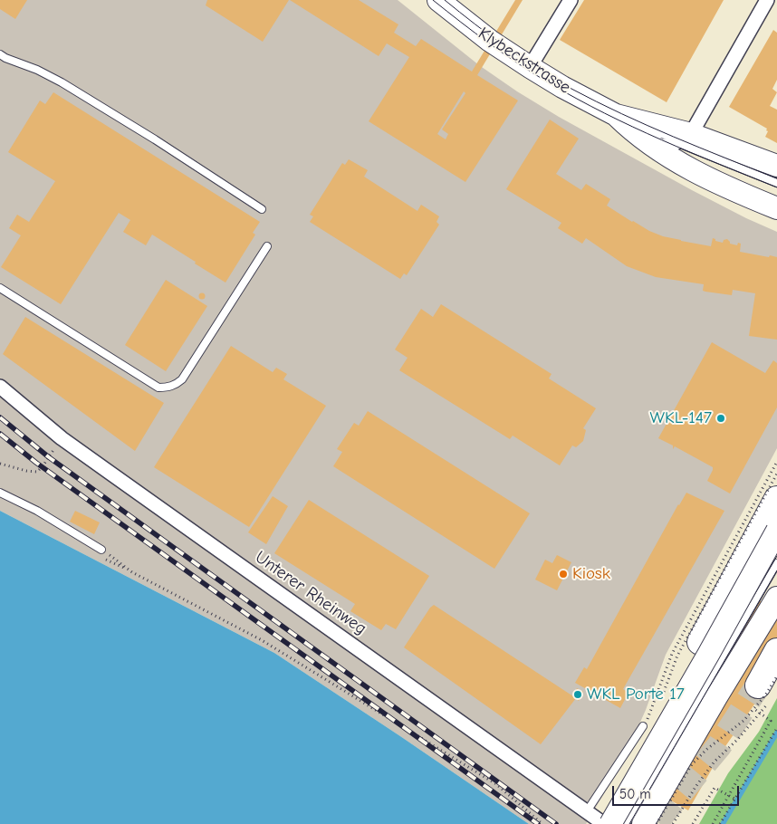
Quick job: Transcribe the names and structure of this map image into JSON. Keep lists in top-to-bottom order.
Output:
{
  "streets": {
    "main road": ["Klybeckstrasse"],
    "street": ["Unterer Rheinweg"]
  },
  "places": ["WKL-147", "Kiosk", "WKL Porte 17"],
  "scale_bar": "50 m"
}
